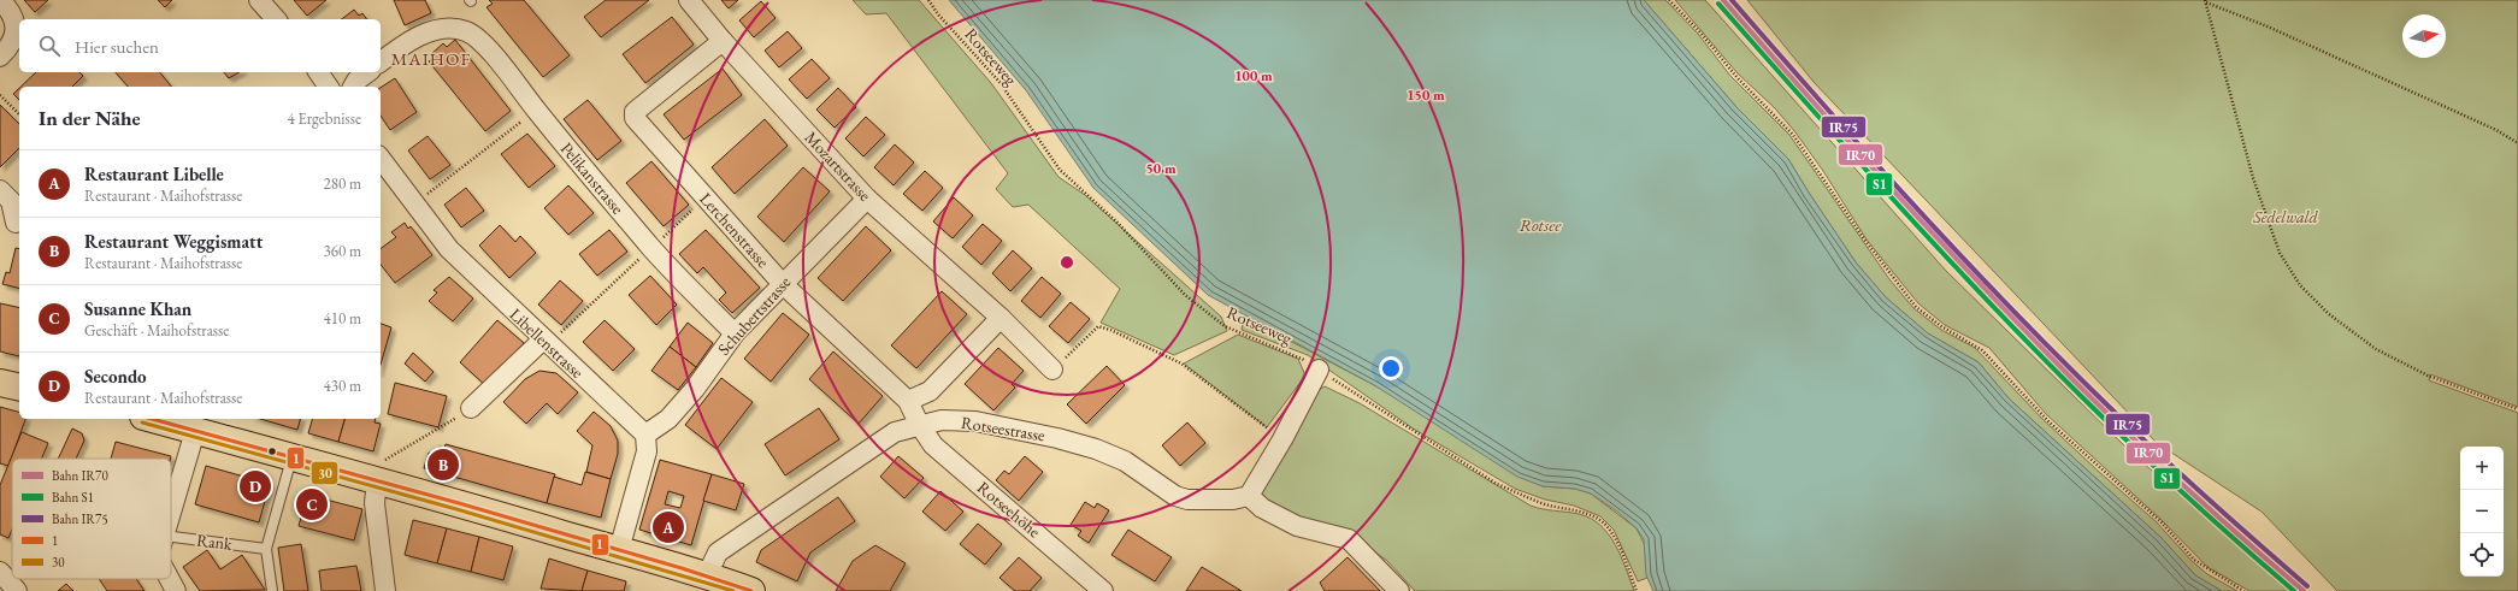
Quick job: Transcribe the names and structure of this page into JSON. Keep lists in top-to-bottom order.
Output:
{
  "streets": {
    "street": [
      "Mozartstrasse",
      "Pelikanstrasse",
      "Lerchenstrasse",
      "Schubertstrasse",
      "Libellenstrasse",
      "Rotseestrasse",
      "Rotseehöhe"
    ],
    "lane": ["Rank"],
    "path": ["Rotseeweg"]
  },
  "crossings": [
    ["Mozartstrasse", "Lerchenstrasse"],
    ["Mozartstrasse", "Schubertstrasse"],
    ["Pelikanstrasse", "Schubertstrasse"],
    ["Lerchenstrasse", "Schubertstrasse"],
    ["Lerchenstrasse", "Rotseestrasse"],
    ["Lerchenstrasse", "Rotseehöhe"],
    ["Schubertstrasse", "Libellenstrasse"],
    ["Rotseestrasse", "Rotseehöhe"]
  ],
  "districts": ["MAIHOF"],
  "water": ["Rotsee"],
  "parks": ["Sedelwald"],
  "lines": [
    "rail line IR70",
    "rail line IR75",
    "rail line S1",
    "transit line 1",
    "transit line 30"
  ],
  "legend": [
    "Bahn IR70",
    "Bahn S1",
    "Bahn IR75",
    "1",
    "30"
  ],
  "north": "right",
  "page": {
    "search": "Hier suchen",
    "heading": ["In der Nähe", "4 Ergebnisse"],
    "list": [
      {
        "mark": "A",
        "name": "Restaurant Libelle",
        "note": "Restaurant · Maihofstrasse",
        "value": "280 m"
      },
      {
        "mark": "B",
        "name": "Restaurant Weggismatt",
        "note": "Restaurant · Maihofstrasse",
        "value": "360 m"
      },
      {
        "mark": "C",
        "name": "Susanne Khan",
        "note": "Geschäft · Maihofstrasse",
        "value": "410 m"
      },
      {
        "mark": "D",
        "name": "Secondo",
        "note": "Restaurant · Maihofstrasse",
        "value": "430 m"
      }
    ],
    "map_buttons": ["+", "−"],
    "pins": [
      "B",
      "D",
      "C",
      "A"
    ]
  },
  "rings": ["100 m", "150 m", "50 m"]
}
